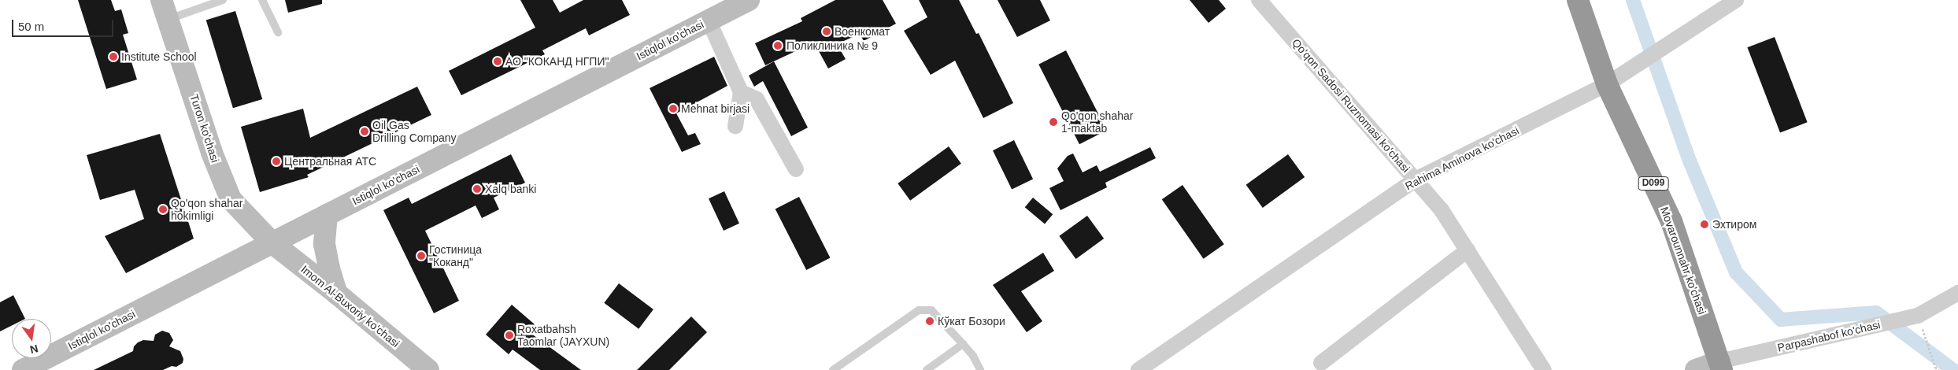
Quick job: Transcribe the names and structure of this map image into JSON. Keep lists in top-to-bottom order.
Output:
{
  "streets": {
    "highway": ["D099", "Movarounnahr ko'chasi"],
    "main road": [
      "Istiqlol ko'chasi",
      "Turon ko'chasi",
      "Imom Al-Buxoriy ko'chasi",
      "Parpashabof ko'chasi"
    ],
    "street": ["Qo'qon Sadosi Ruznomasi ko'chasi", "Rahima Aminova ko'chasi"]
  },
  "crossings": [
    ["Istiqlol ko'chasi", "Turon ko'chasi"],
    ["Istiqlol ko'chasi", "Imom Al-Buxoriy ko'chasi"],
    ["Qo'qon Sadosi Ruznomasi ko'chasi", "Rahima Aminova ko'chasi"],
    ["Turon ko'chasi", "Imom Al-Buxoriy ko'chasi"],
    ["Rahima Aminova ko'chasi", "Movarounnahr ko'chasi"],
    ["Movarounnahr ko'chasi", "Parpashabof ko'chasi"]
  ],
  "places": [
    "Военкомат",
    "Поликлиника № 9",
    "Institute School",
    "АО \"КОКАНД НГПИ\"",
    "Mehnat birjasi",
    "Qo'qon shahar 1-maktab",
    "Oil Gas Drilling Company",
    "Центральная АТС",
    "Xalq banki",
    "Qo'qon shahar hokimligi",
    "Эхтиром",
    "Гостиница \"Коканд\"",
    "Кўкат Бозори",
    "Roxatbahsh Taomlar (JAYXUN)"
  ],
  "scale_bar": "50 m",
  "north": "bottom"
}
